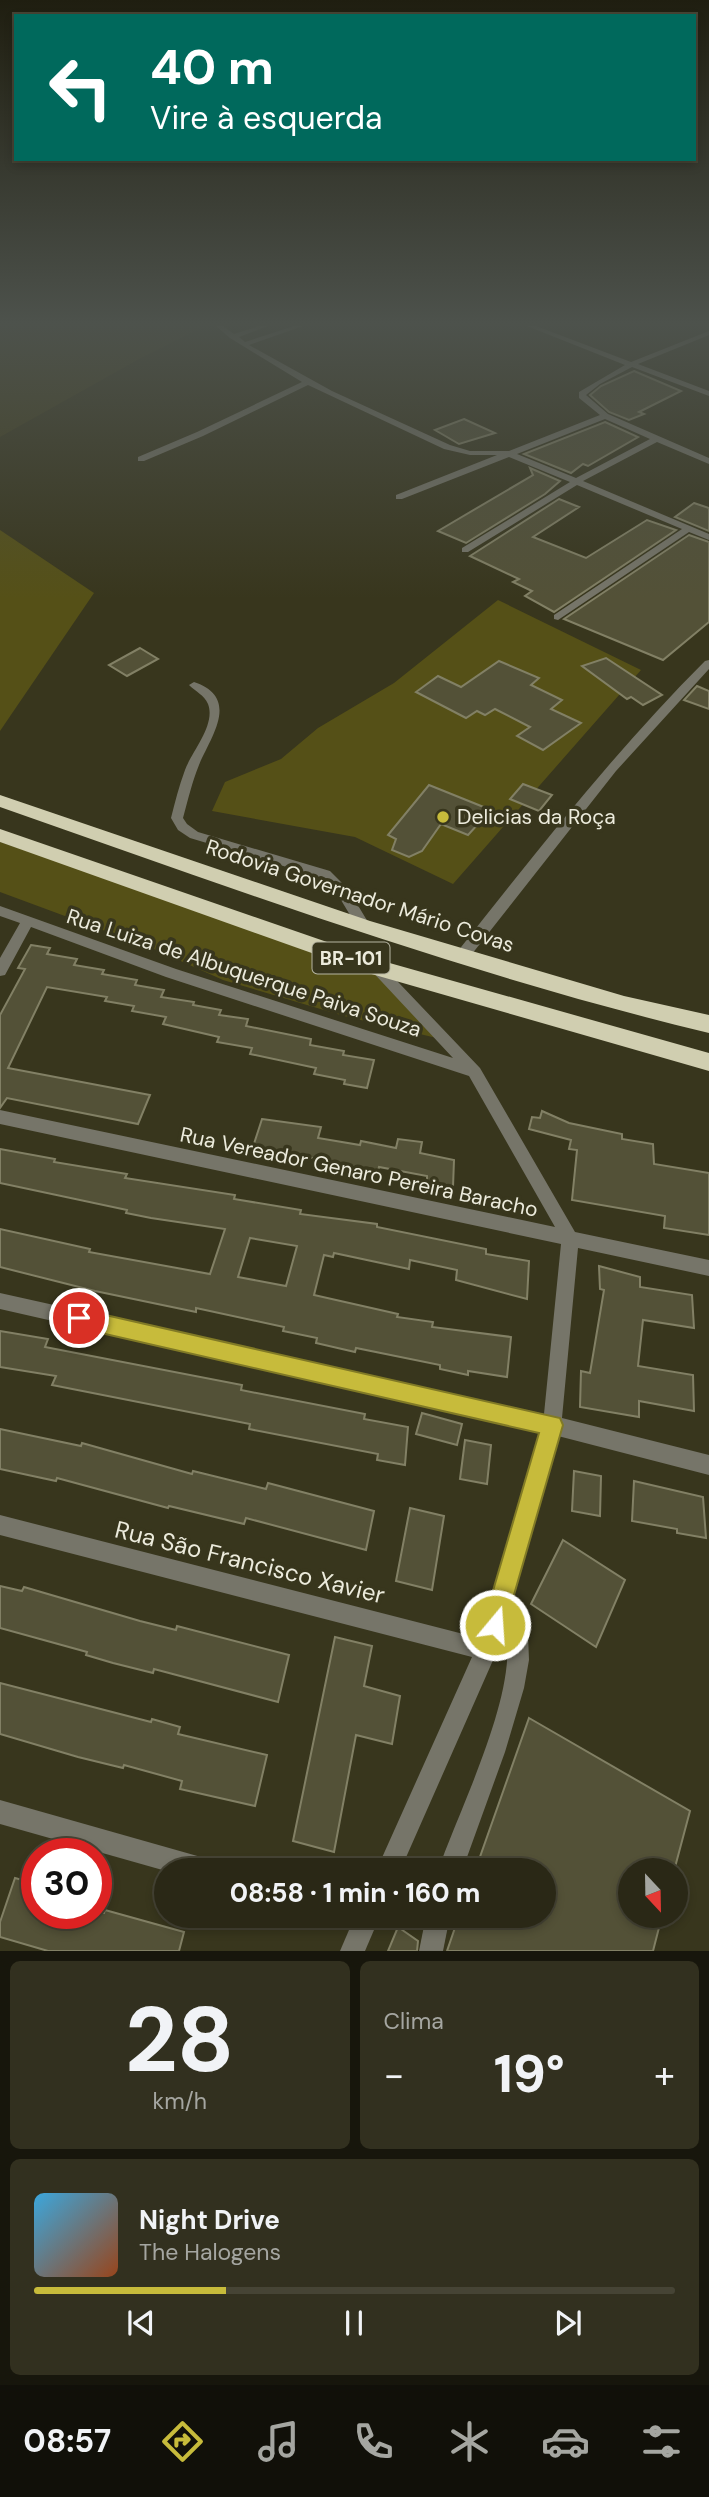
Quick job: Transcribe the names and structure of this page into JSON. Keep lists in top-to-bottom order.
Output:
{
  "streets": {
    "highway": ["Rodovia Governador Mário Covas", "BR-101"],
    "street": ["Rua Luiza de Albuquerque Paiva Souza", "Rua Vereador Genaro Pereira Baracho", "Rua São Francisco Xavier"]
  },
  "places": ["Delicias da Roça"],
  "north": "bottom",
  "page": {
    "turn": ["40 m", "Vire à esquerda"],
    "limit": "30",
    "trip": "08:58 · 1 min · 160 m",
    "tile": [
      ["28", "km/h"],
      "Clima"
    ],
    "heat": ["−", "19°", "+"],
    "song": ["Night Drive", "The Halogens"],
    "tabs": "08:57"
  }
}
